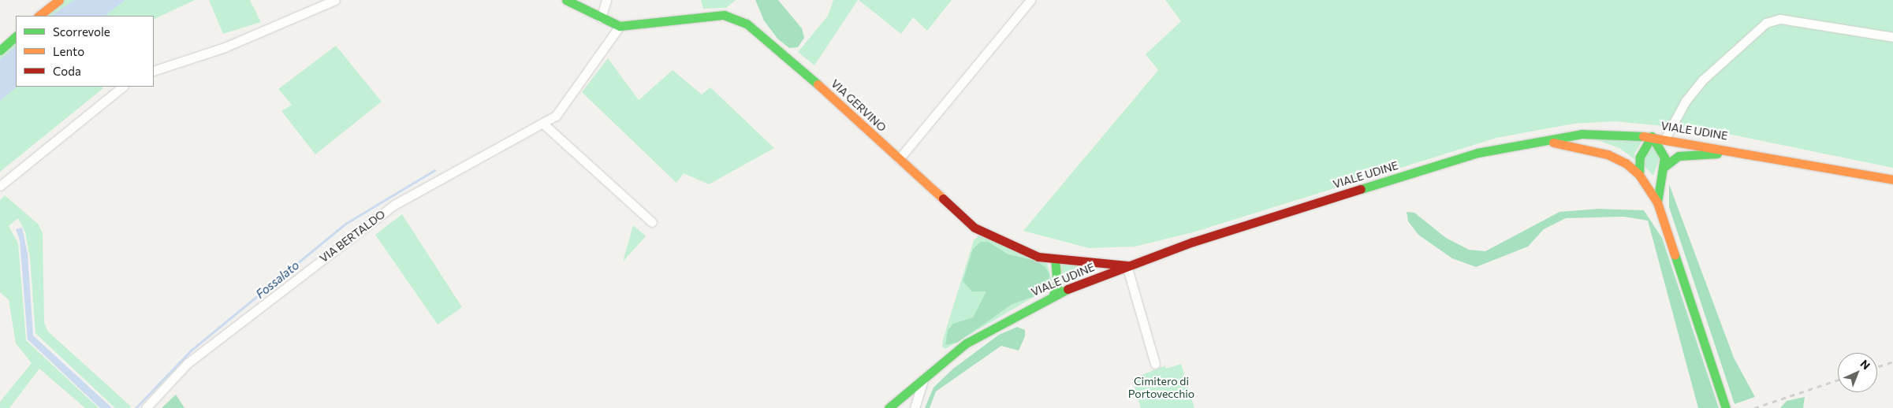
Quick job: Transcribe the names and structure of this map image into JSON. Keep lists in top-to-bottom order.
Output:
{
  "streets": {
    "main road": ["VIA GERVINO", "VIALE UDINE"],
    "street": ["VIA BERTALDO"]
  },
  "crossings": [
    ["VIA GERVINO", "VIALE UDINE"],
    ["VIA GERVINO", "VIA BERTALDO"]
  ],
  "water": ["Fossalato"],
  "parks": ["Cimitero di Portovecchio"],
  "legend": ["Scorrevole", "Lento", "Coda"],
  "north": "top right"
}
